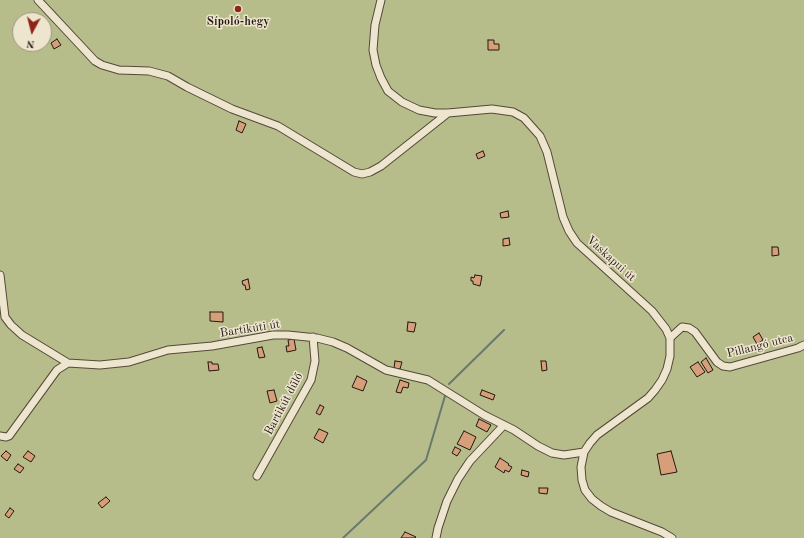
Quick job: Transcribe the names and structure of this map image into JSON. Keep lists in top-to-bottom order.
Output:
{
  "streets": {
    "street": [
      "Vaskapui út",
      "Bartikúti út",
      "Pillangó utca",
      "Bartikút dűlő"
    ]
  },
  "crossings": [
    ["Vaskapui út", "Pillangó utca"],
    ["Bartikúti út", "Bartikút dűlő"]
  ],
  "places": ["Sípoló-hegy"],
  "north": "bottom"
}
